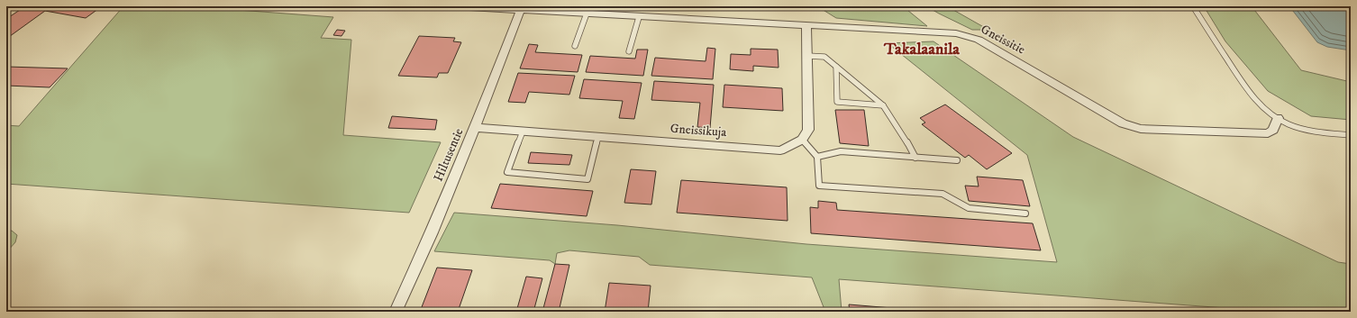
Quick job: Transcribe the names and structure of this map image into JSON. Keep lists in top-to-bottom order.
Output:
{
  "streets": {
    "street": ["Gneissitie", "Gneissikuja", "Hiltusentie"]
  },
  "crossings": [
    ["Gneissitie", "Hiltusentie"],
    ["Gneissikuja", "Hiltusentie"]
  ],
  "districts": ["Takalaanila"]
}
